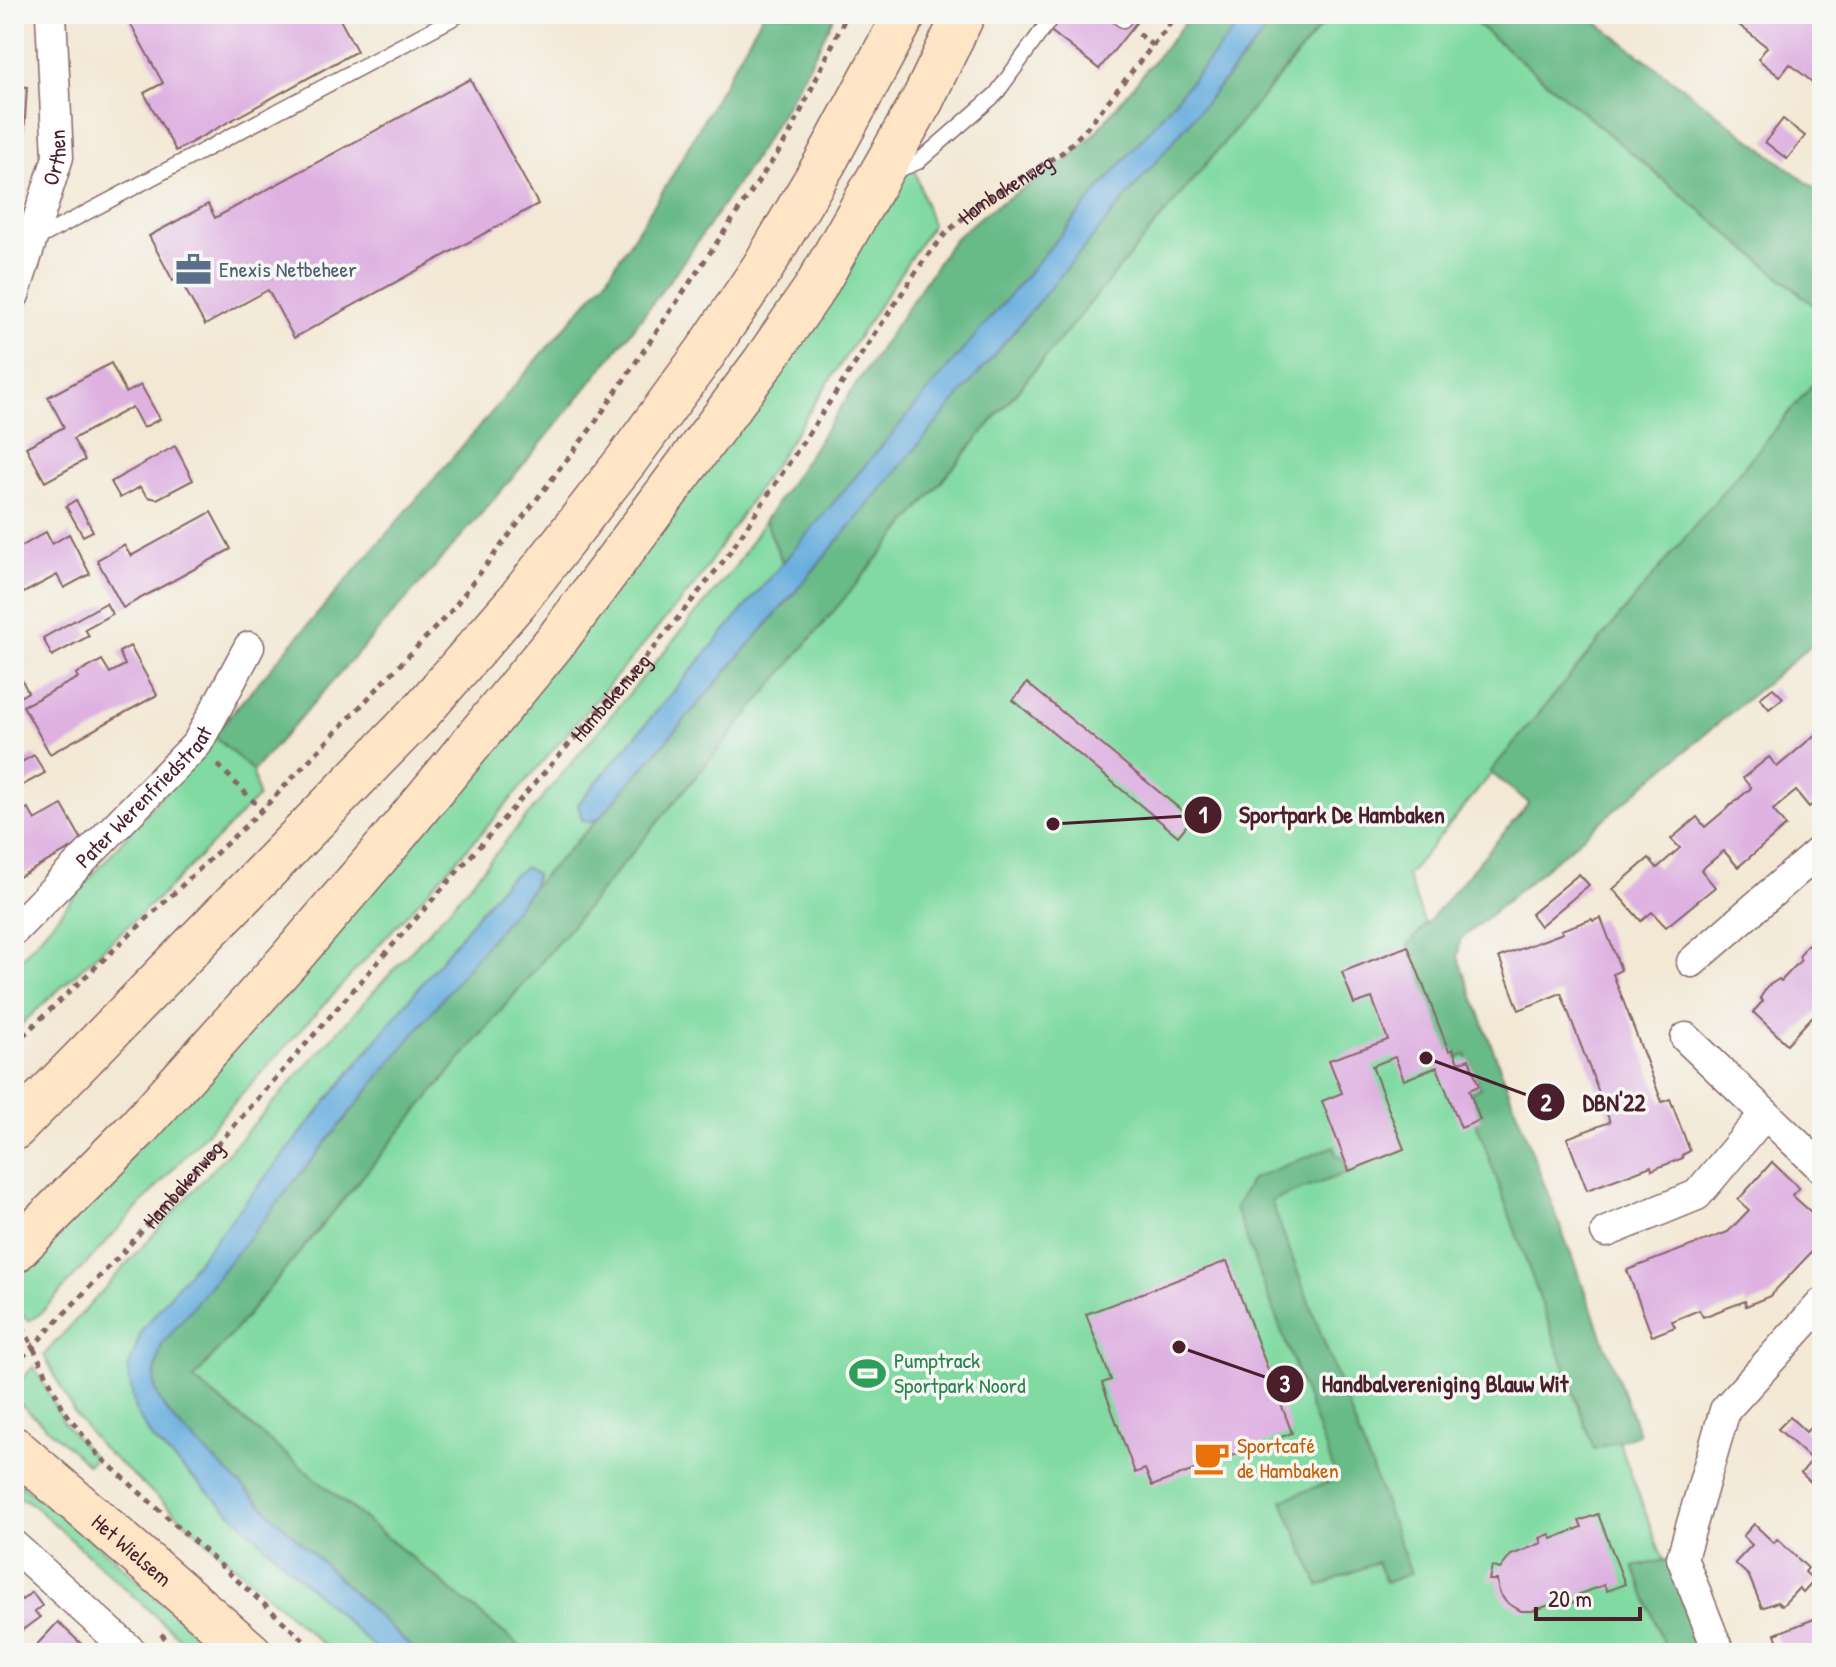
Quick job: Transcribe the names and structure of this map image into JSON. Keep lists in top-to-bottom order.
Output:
{
  "streets": {
    "main road": ["Het Wielsem"],
    "street": ["Orthen", "Pater Werenfriedstraat"],
    "path": ["Hambakenweg"]
  },
  "places": {
    "office": ["Enexis Netbeheer"],
    "other": ["Sportpark De Hambaken", "DBN'22", "Handbalvereniging Blauw Wit"],
    "sports": ["Pumptrack Sportpark Noord"],
    "cafe": ["Sportcafé de Hambaken"]
  },
  "scale_bar": "20 m"
}
